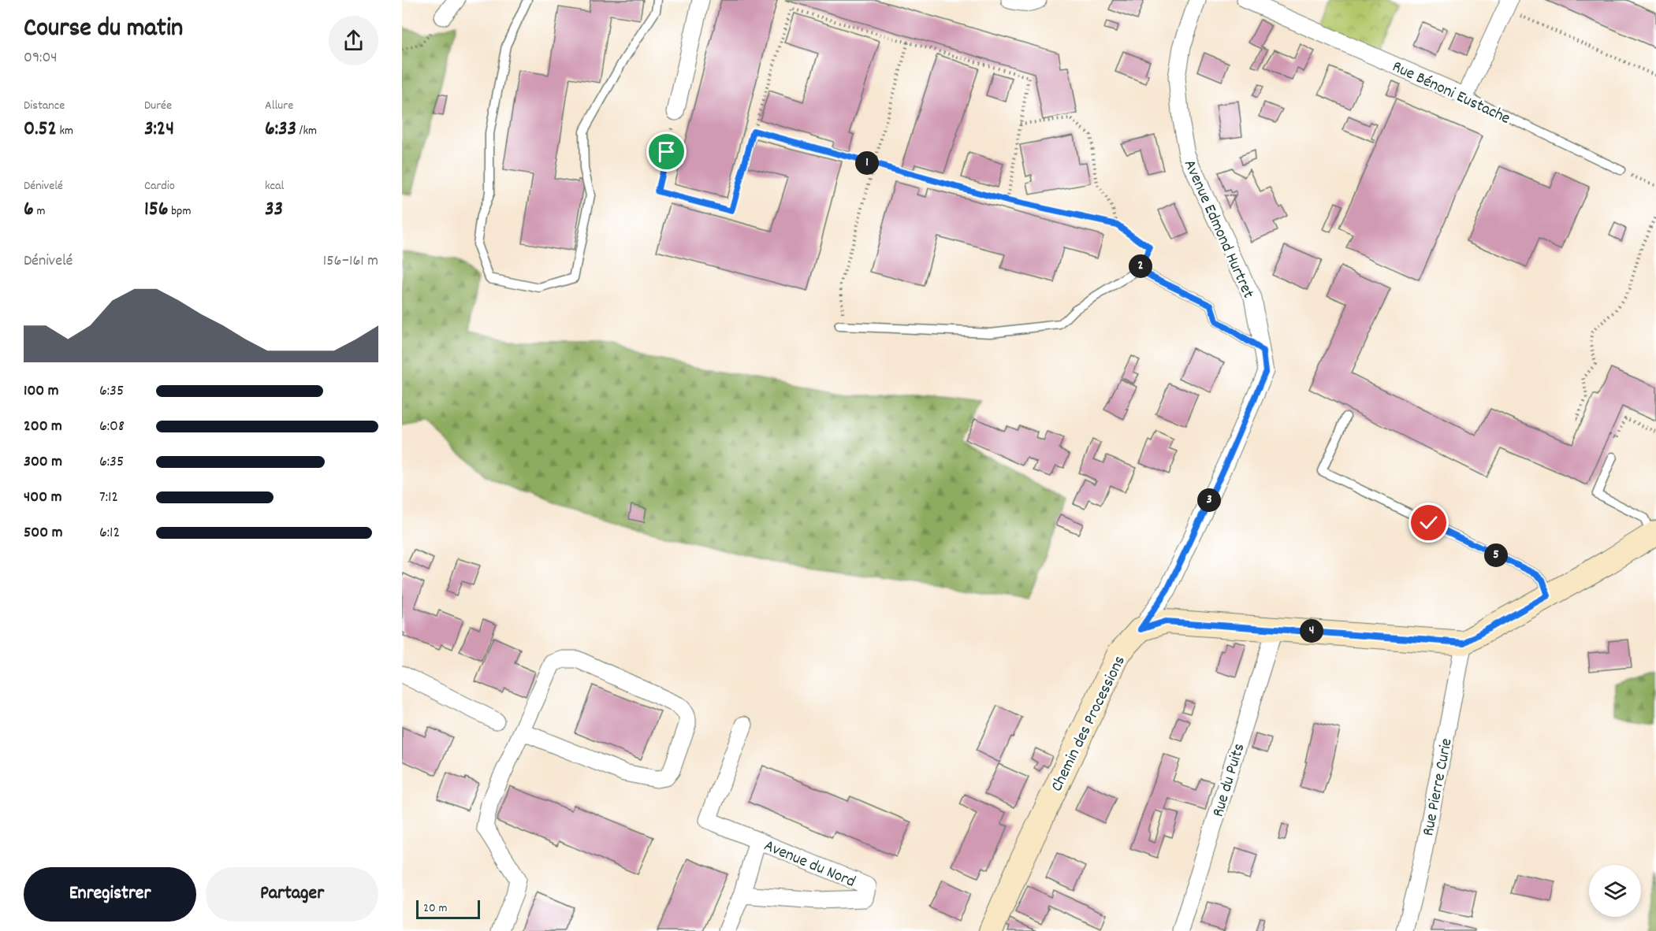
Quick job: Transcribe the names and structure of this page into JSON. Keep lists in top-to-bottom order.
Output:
{
  "streets": {
    "street": [
      "Rue Bénoni Eustache",
      "Avenue Edmond Hurtret",
      "Chemin des Processions",
      "Rue du Puits",
      "Rue Pierre Curie",
      "Avenue du Nord"
    ]
  },
  "crossings": [
    ["Avenue Edmond Hurtret", "Chemin des Processions"]
  ],
  "scale_bar": "20 m",
  "page": {
    "heading": ["Course du matin", "09:04"],
    "stats": [
      ["Distance", "0.52 km"],
      ["Durée", "3:24"],
      ["Allure", "6:33 /km"],
      ["Dénivelé", "6 m"],
      ["Cardio", "156 bpm"],
      ["kcal", "33"]
    ],
    "pins": [
      "1",
      "2",
      "3",
      "5",
      "4"
    ],
    "chart": ["Dénivelé", "156–161 m"],
    "list": [
      {
        "name": "100 m",
        "note": "6:35"
      },
      {
        "name": "200 m",
        "note": "6:08"
      },
      {
        "name": "300 m",
        "note": "6:35"
      },
      {
        "name": "400 m",
        "note": "7:12"
      },
      {
        "name": "500 m",
        "note": "6:12"
      }
    ],
    "buttons": ["Enregistrer", "Partager"],
    "scale": "20 m"
  }
}
